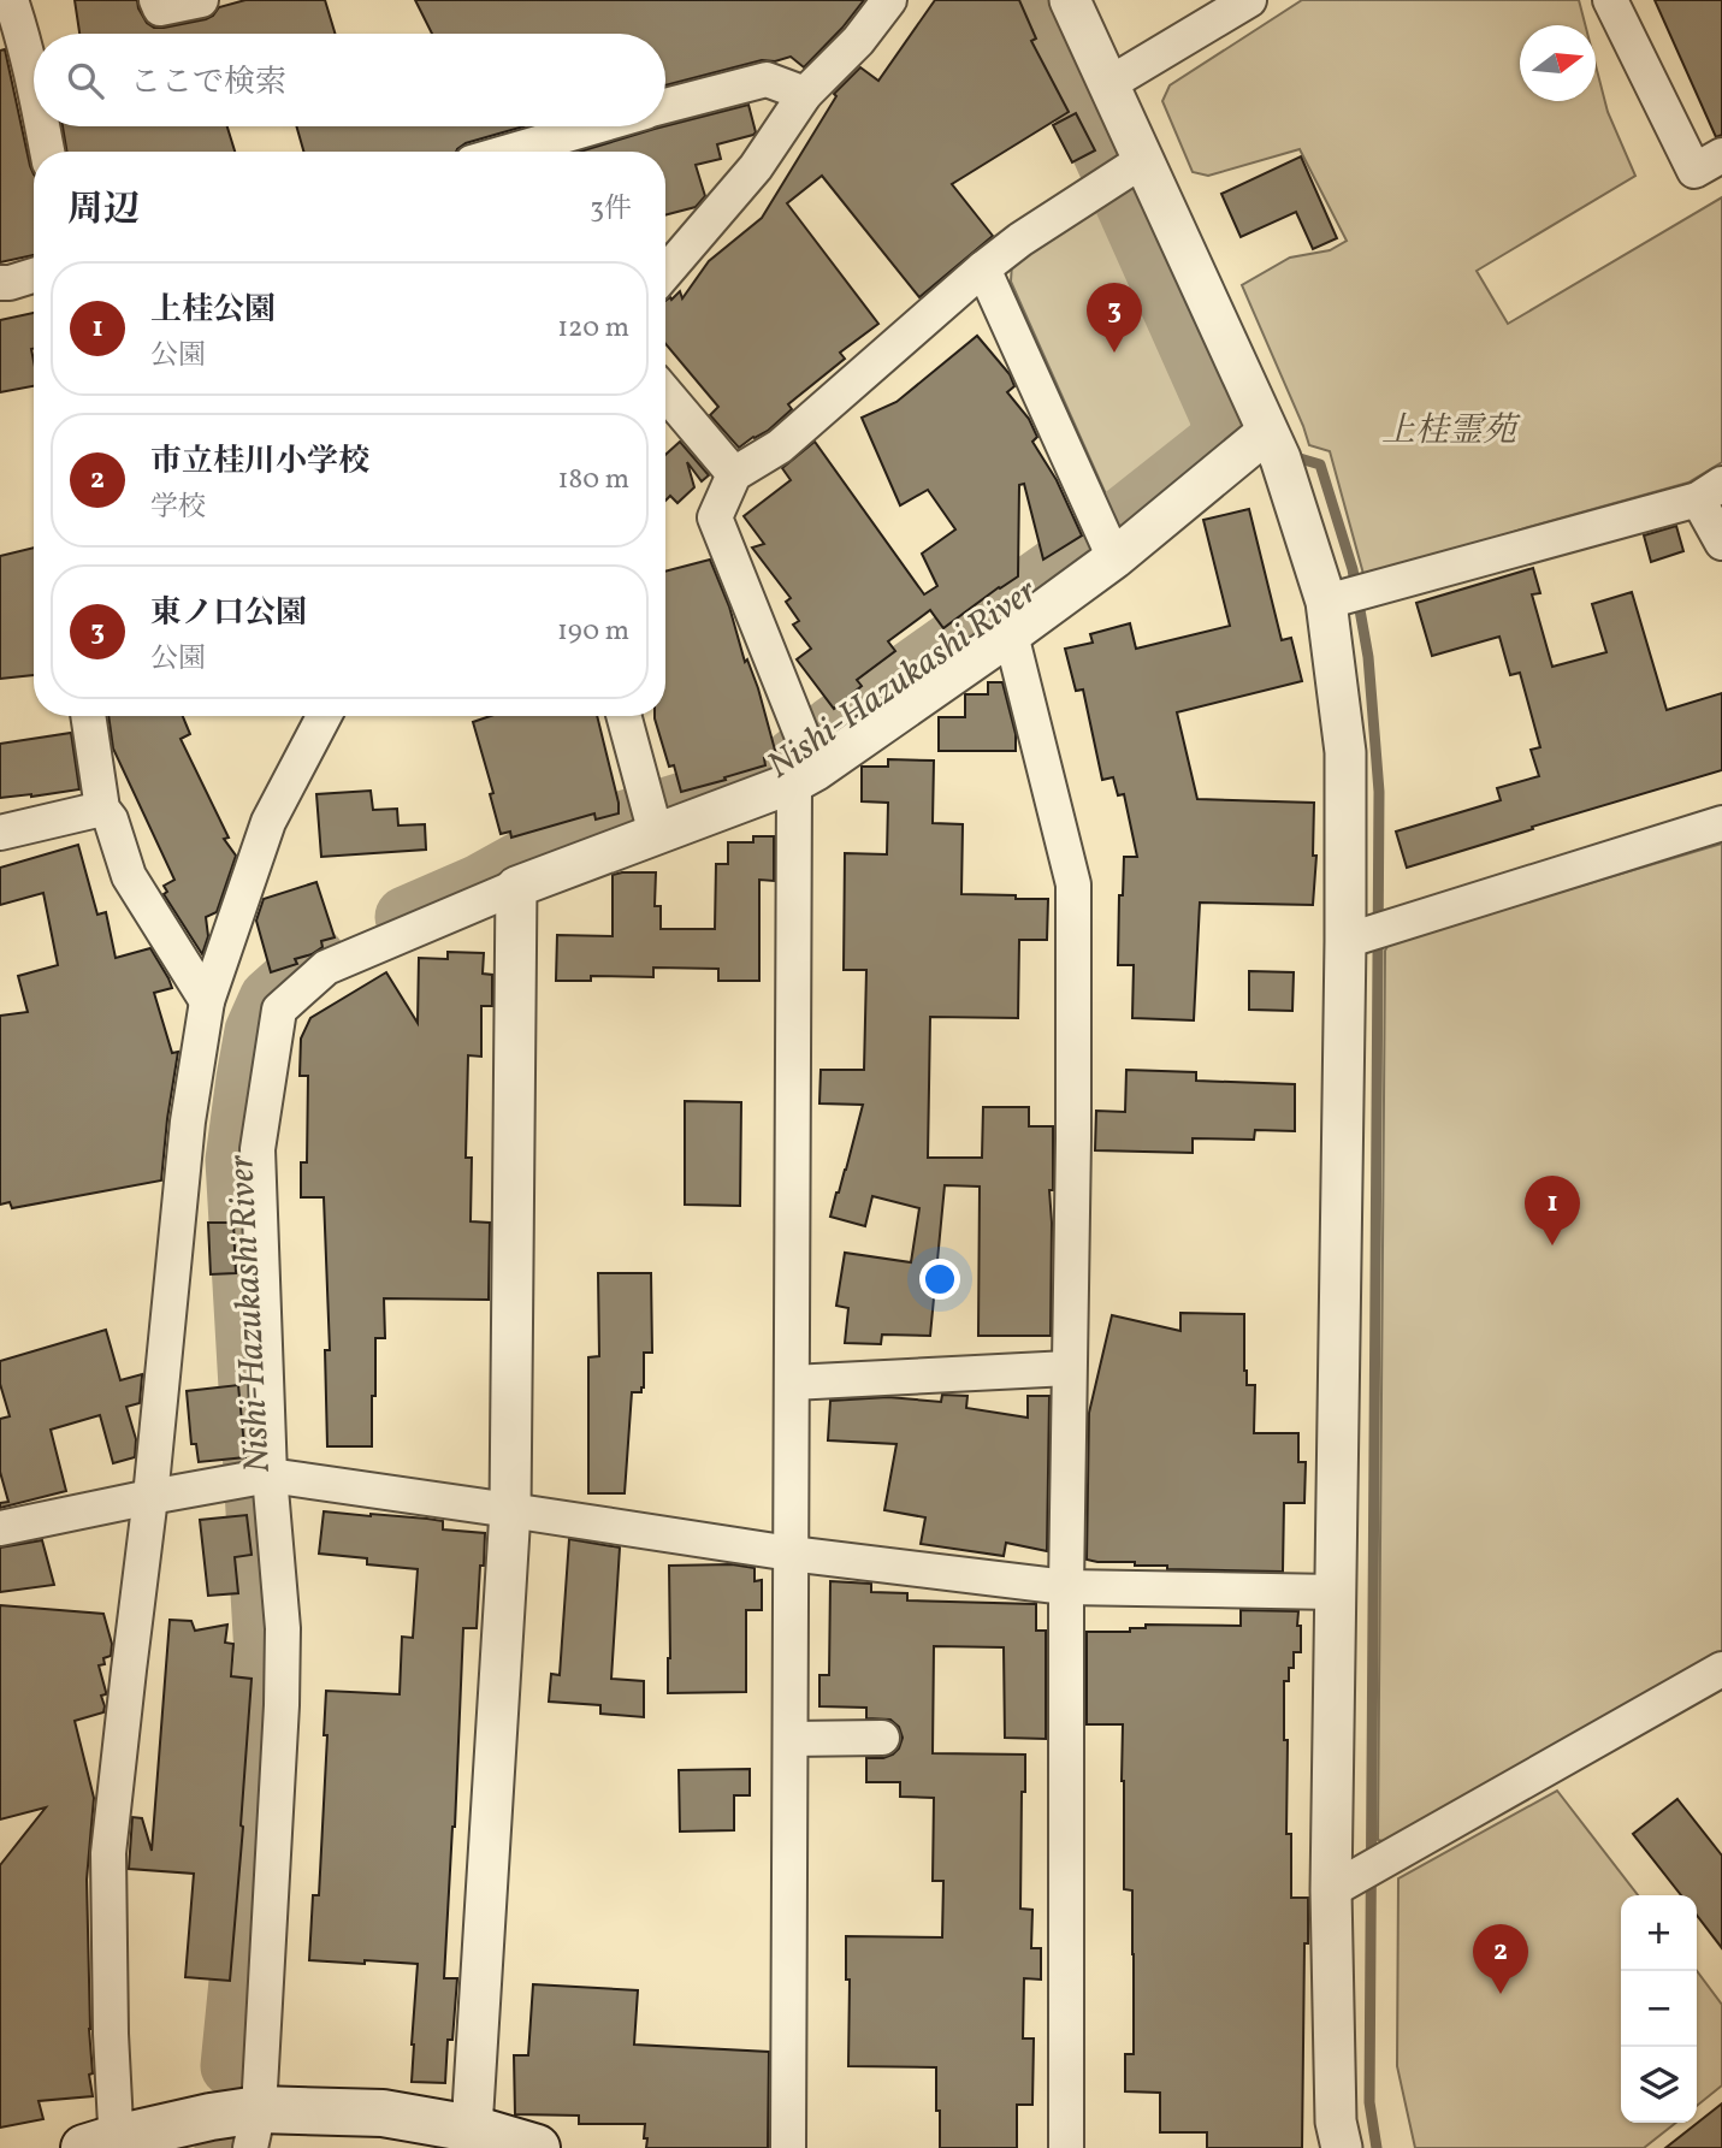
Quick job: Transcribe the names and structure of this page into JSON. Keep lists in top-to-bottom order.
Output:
{
  "water": ["Nishi-Hazukashi River"],
  "parks": ["上桂霊苑"],
  "north": "right",
  "page": {
    "search": "ここで検索",
    "heading": ["周辺", "3件"],
    "list": [
      {
        "mark": "1",
        "name": "上桂公園",
        "note": "公園",
        "value": "120 m"
      },
      {
        "mark": "2",
        "name": "市立桂川小学校",
        "note": "学校",
        "value": "180 m"
      },
      {
        "mark": "3",
        "name": "東ノ口公園",
        "note": "公園",
        "value": "190 m"
      }
    ],
    "pins": ["3", "1", "2"],
    "map_buttons": ["+", "−"]
  }
}
